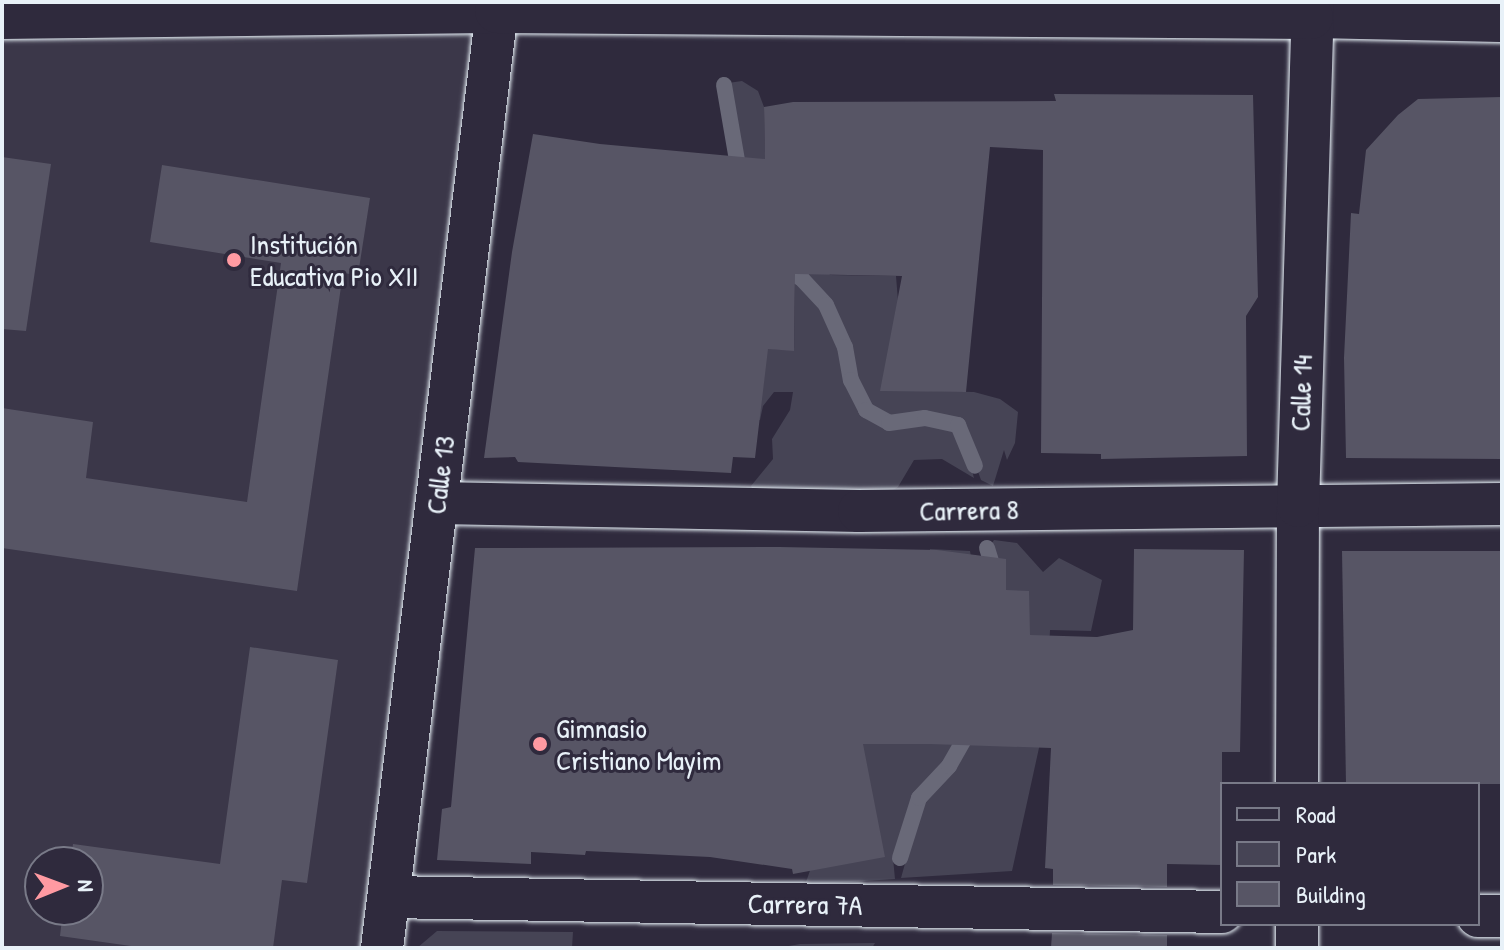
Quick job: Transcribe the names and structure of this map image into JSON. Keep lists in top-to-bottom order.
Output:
{
  "streets": {
    "street": [
      "Calle 14",
      "Calle 13",
      "Carrera 8",
      "Carrera 7A"
    ]
  },
  "crossings": [
    ["Calle 14", "Carrera 8"],
    ["Calle 13", "Carrera 8"],
    ["Calle 13", "Carrera 7A"]
  ],
  "places": ["Institución Educativa Pio XII", "Gimnasio Cristiano Mayim"],
  "legend": ["Road", "Park", "Building"],
  "north": "right"
}
